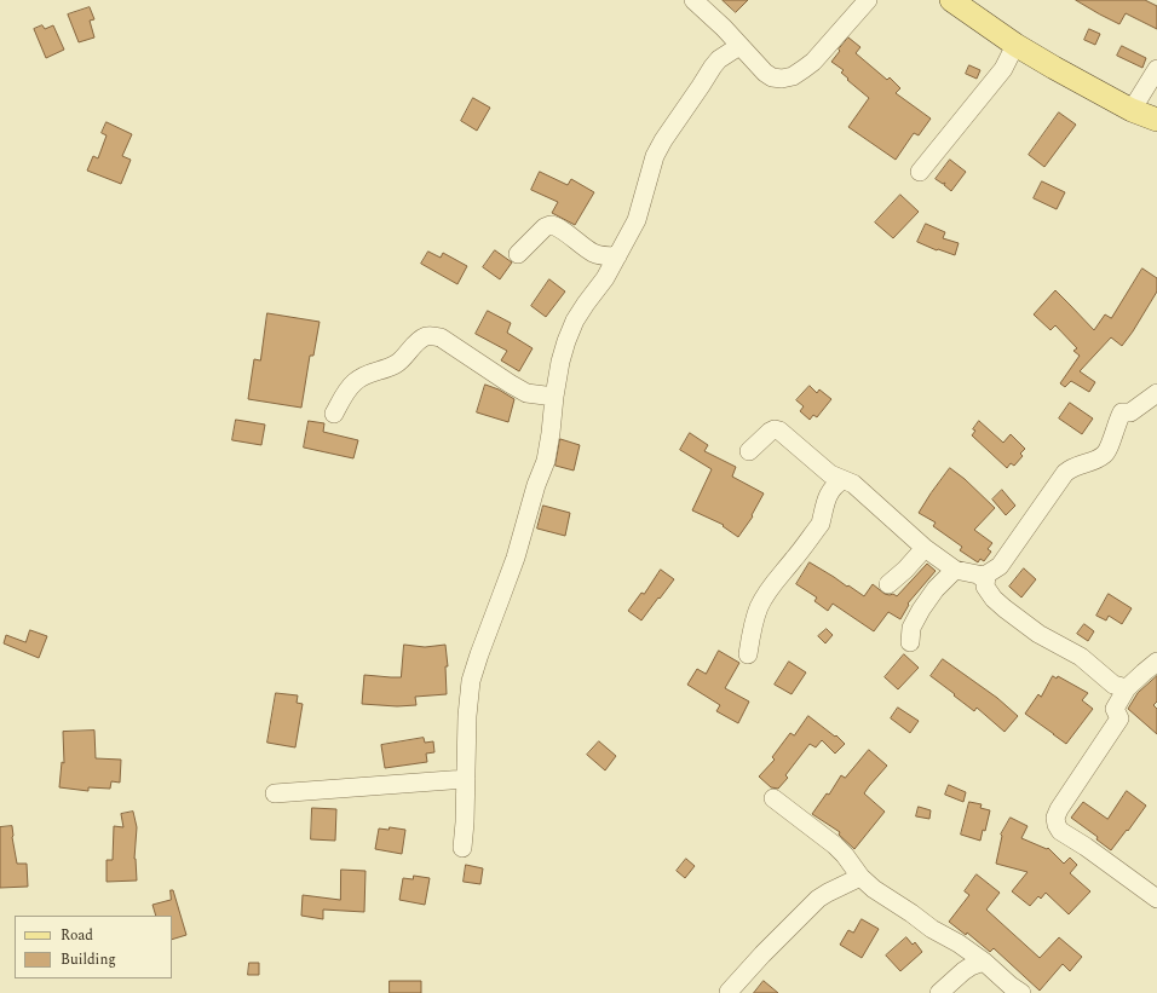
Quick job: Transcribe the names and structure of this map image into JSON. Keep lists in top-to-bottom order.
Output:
{
  "legend": ["Road", "Building"]
}
